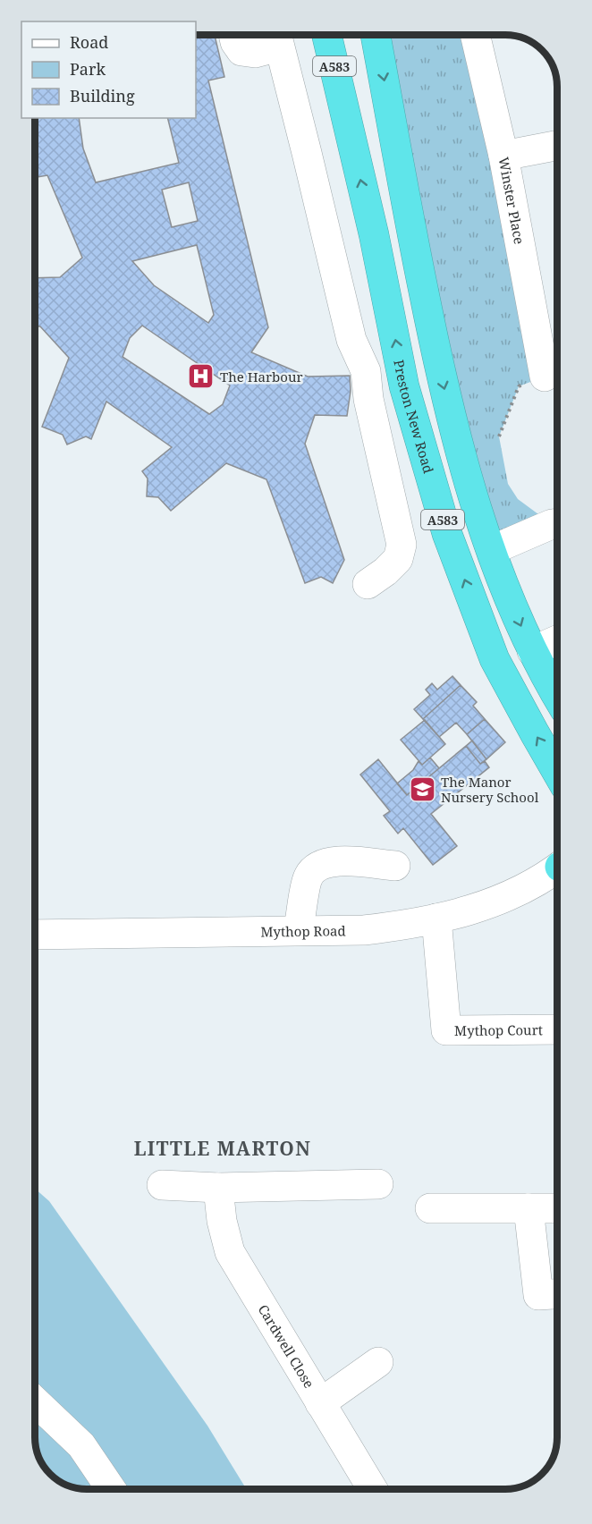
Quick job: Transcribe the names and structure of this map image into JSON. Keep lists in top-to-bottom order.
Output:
{
  "streets": {
    "highway": ["A583", "Preston New Road"],
    "street": [
      "Winster Place",
      "Mythop Road",
      "Mythop Court",
      "Cardwell Close"
    ]
  },
  "crossings": [
    ["Mythop Road", "Mythop Court"]
  ],
  "districts": ["LITTLE MARTON"],
  "places": {
    "hospital": ["The Harbour"],
    "school or university": ["The Manor Nursery School"]
  },
  "legend": ["Road", "Park", "Building"]
}
